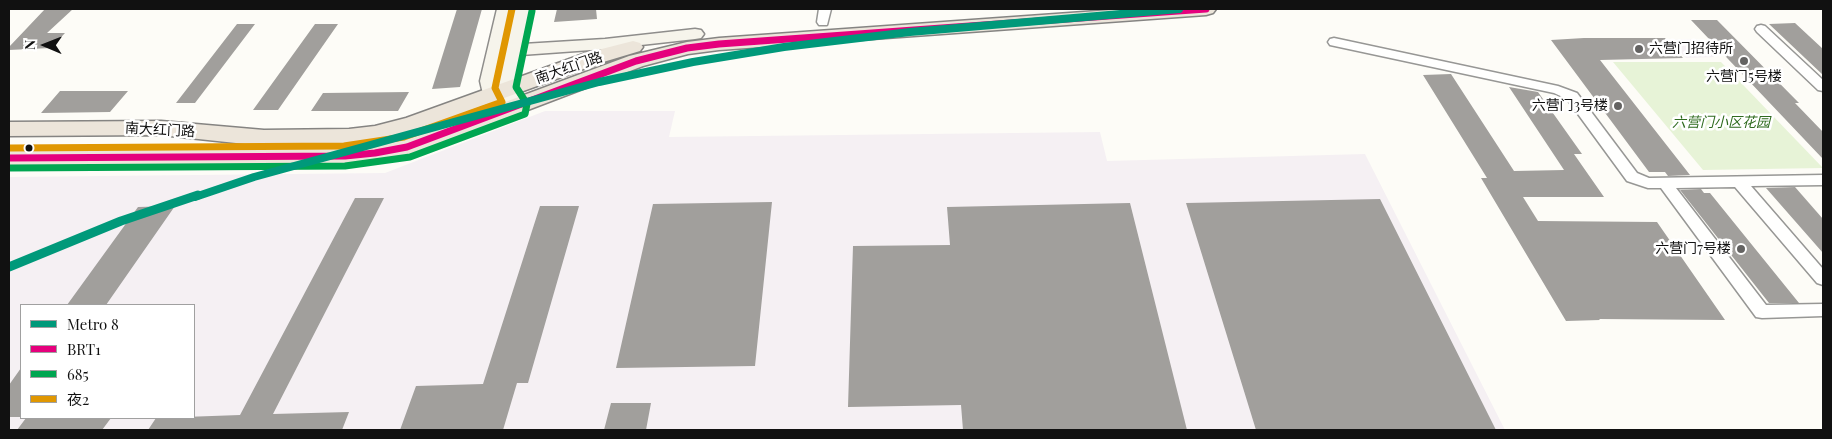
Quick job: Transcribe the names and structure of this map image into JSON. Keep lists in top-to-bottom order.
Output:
{
  "streets": {
    "highway": ["南大红门路"]
  },
  "parks": ["六营门小区花园"],
  "places": [
    "六营门招待所",
    "六营门5号楼",
    "六营门3号楼",
    "六营门7号楼"
  ],
  "lines": [
    "metro line 8",
    "transit line BRT1",
    "transit line 夜2",
    "transit line 685"
  ],
  "legend": [
    "Metro 8",
    "BRT1",
    "685",
    "夜2"
  ],
  "north": "left"
}
